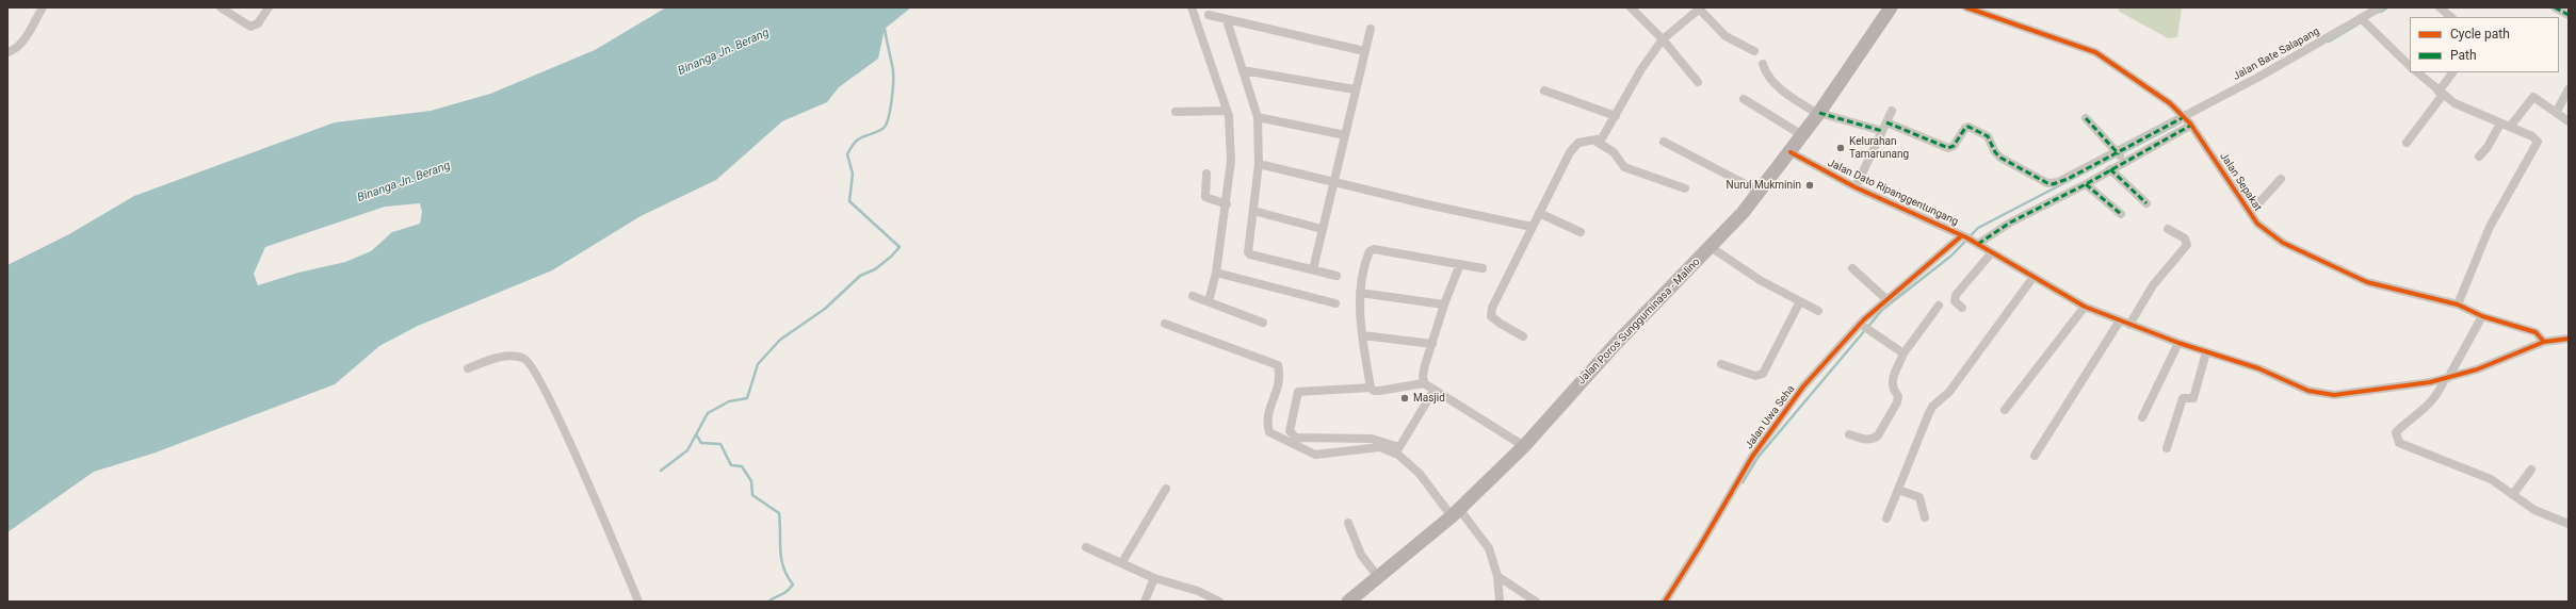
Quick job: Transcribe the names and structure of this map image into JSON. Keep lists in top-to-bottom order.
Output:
{
  "streets": {
    "main road": ["Jalan Poros Sungguminasa - Malino"],
    "street": [
      "Jalan Bate Salapang",
      "Jalan Sepakat",
      "Jalan Dato Ripanggentungang",
      "Jalan Uwa Seha"
    ]
  },
  "crossings": [
    ["Jalan Bate Salapang", "Jalan Sepakat"],
    ["Jalan Sepakat", "Jalan Dato Ripanggentungang"],
    ["Jalan Dato Ripanggentungang", "Jalan Poros Sungguminasa - Malino"],
    ["Jalan Dato Ripanggentungang", "Jalan Uwa Seha"]
  ],
  "water": ["Binanga Jn. Berang"],
  "places": ["Kelurahan Tamarunang", "Nurul Mukminin", "Masjid"],
  "legend": ["Cycle path", "Path"]
}
